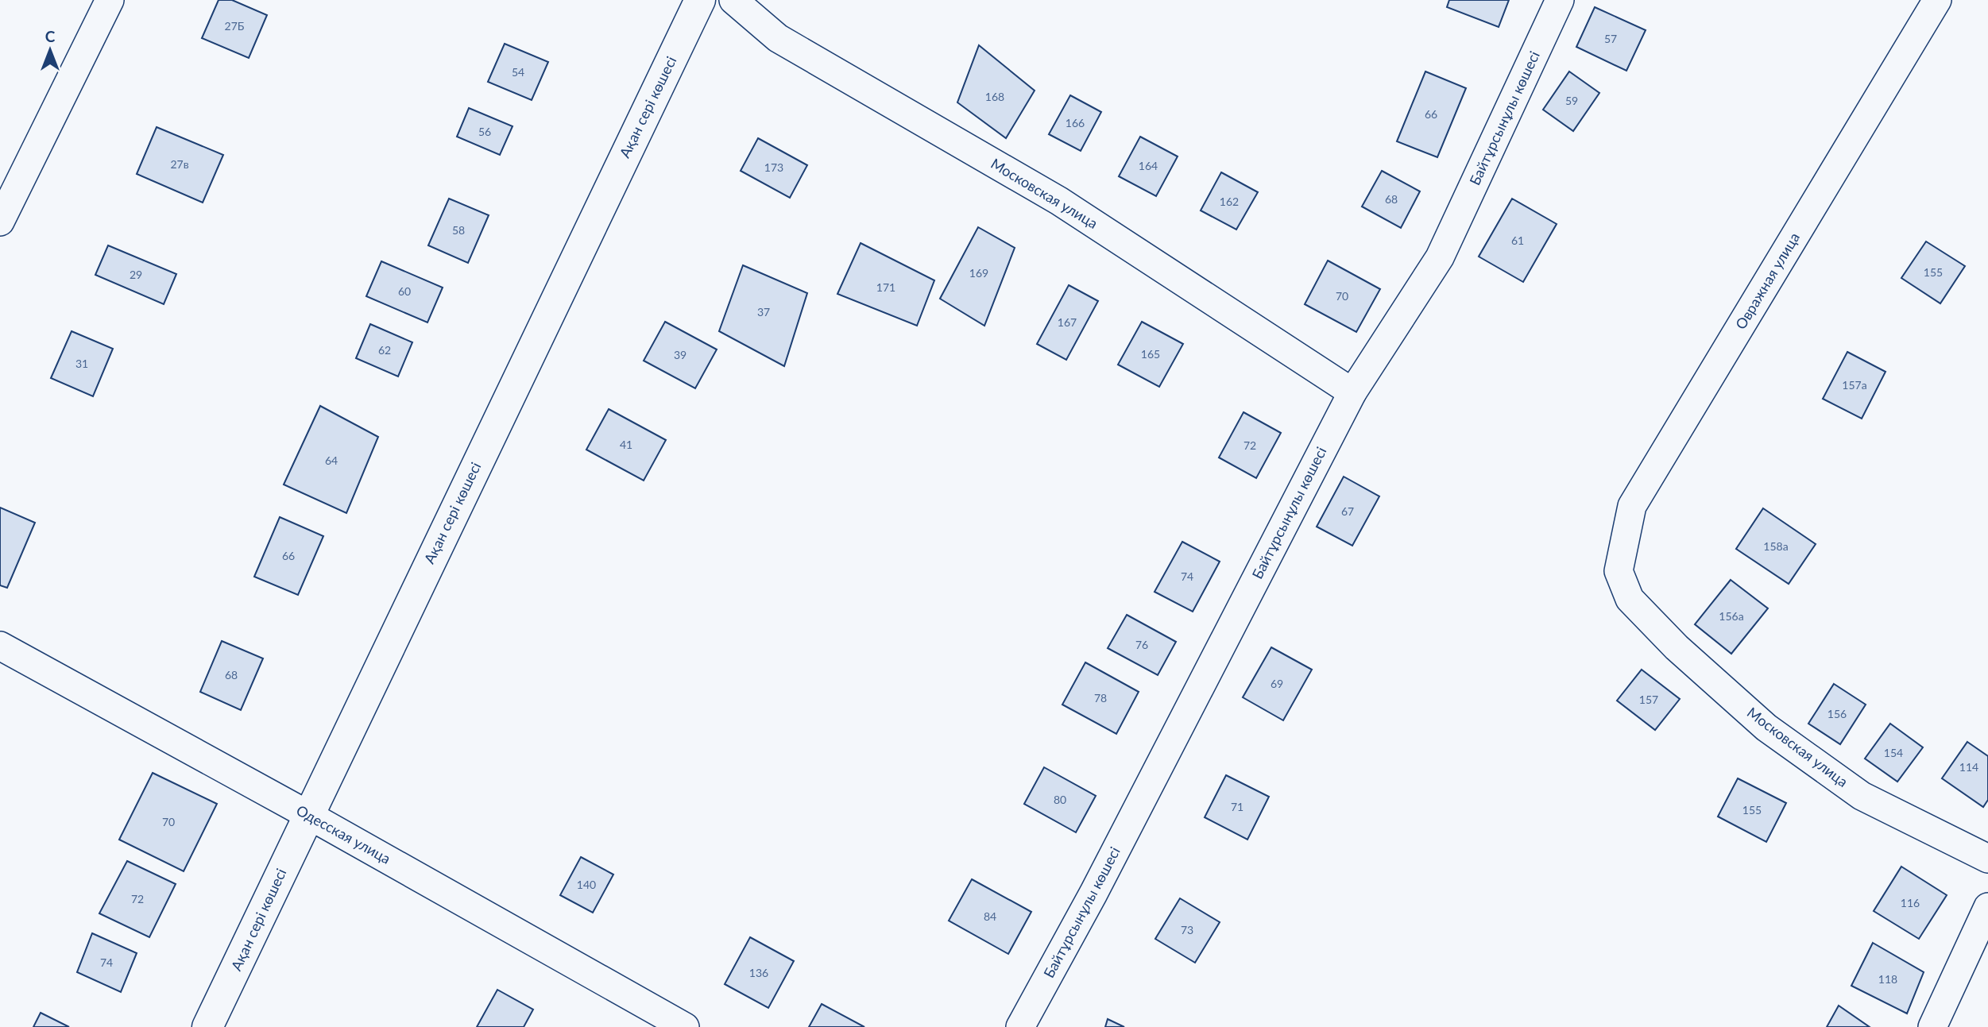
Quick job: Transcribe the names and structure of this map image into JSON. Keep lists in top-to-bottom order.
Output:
{
  "streets": {
    "street": [
      "Ақан сері көшесі",
      "Байтұрсынұлы көшесі",
      "Московская улица",
      "Овражная улица",
      "Одесская улица"
    ]
  },
  "crossings": [
    ["Ақан сері көшесі", "Одесская улица"],
    ["Байтұрсынұлы көшесі", "Московская улица"],
    ["Московская улица", "Овражная улица"]
  ],
  "house_numbers": [
    "27Б",
    "57",
    "54",
    "168",
    "59",
    "66",
    "166",
    "56",
    "27в",
    "164",
    "173",
    "68",
    "162",
    "58",
    "61",
    "155",
    "169",
    "29",
    "171",
    "60",
    "70",
    "37",
    "167",
    "62",
    "165",
    "39",
    "31",
    "157а",
    "41",
    "72",
    "64",
    "67",
    "158а",
    "66",
    "74",
    "156а",
    "76",
    "68",
    "69",
    "78",
    "157",
    "156",
    "154",
    "114",
    "80",
    "71",
    "155",
    "70",
    "140",
    "72",
    "116",
    "84",
    "73",
    "74",
    "136",
    "118"
  ],
  "north": "top"
}
